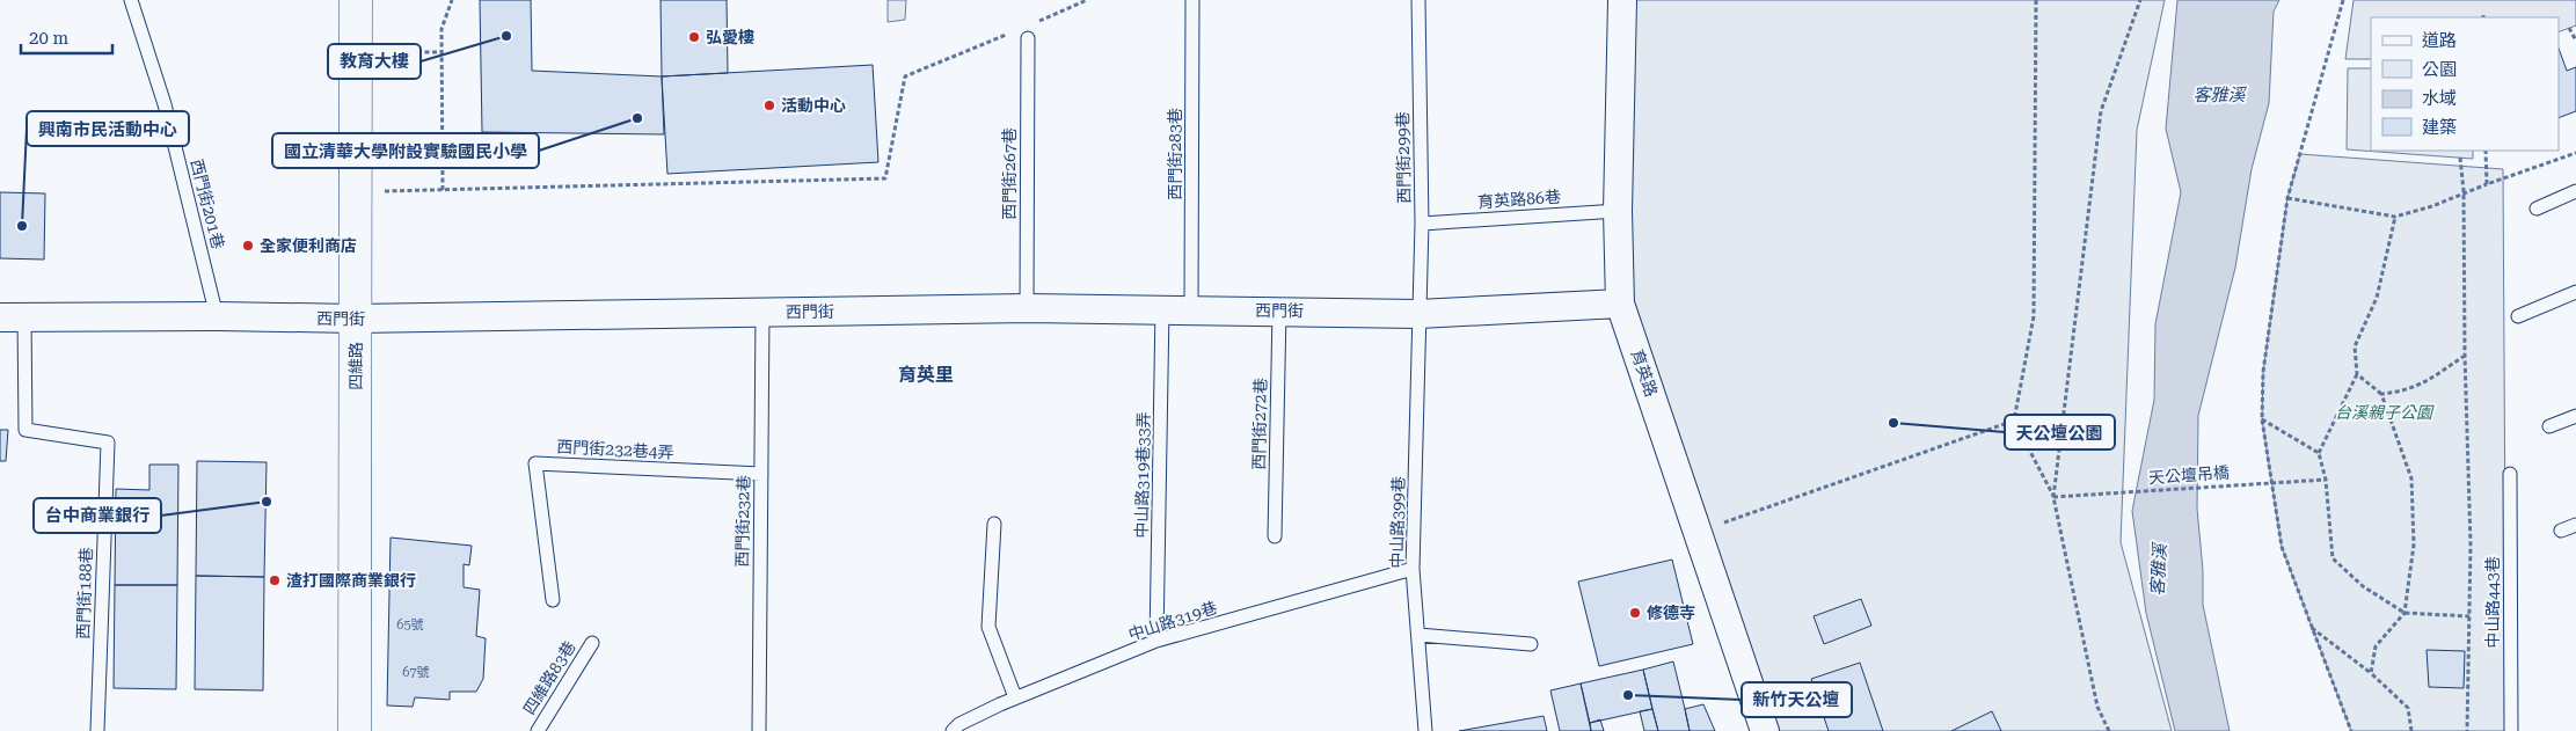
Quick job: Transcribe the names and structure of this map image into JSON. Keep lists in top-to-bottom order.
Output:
{
  "streets": {
    "street": ["西門街", "四維路", "育英路"],
    "lane": [
      "西門街283巷",
      "西門街299巷",
      "西門街267巷",
      "育英路86巷",
      "西門街201巷",
      "西門街272巷",
      "西門街232巷4弄",
      "中山路319巷33弄",
      "西門街232巷",
      "中山路399巷",
      "西門街188巷",
      "中山路443巷",
      "中山路319巷",
      "四維路83巷"
    ],
    "path": ["天公壇吊橋"]
  },
  "crossings": [
    ["西門街283巷", "西門街"],
    ["西門街299巷", "育英路86巷"],
    ["西門街299巷", "西門街"],
    ["西門街299巷", "中山路399巷"],
    ["西門街267巷", "西門街"],
    ["育英路86巷", "育英路"],
    ["西門街201巷", "西門街"],
    ["西門街", "四維路"],
    ["西門街", "育英路"],
    ["西門街", "西門街272巷"],
    ["西門街", "中山路319巷33弄"],
    ["西門街", "西門街232巷"],
    ["西門街", "中山路399巷"],
    ["西門街", "西門街188巷"],
    ["西門街232巷4弄", "西門街232巷"],
    ["中山路319巷33弄", "中山路319巷"],
    ["中山路399巷", "中山路319巷"]
  ],
  "districts": ["育英里"],
  "water": ["客雅溪"],
  "parks": ["台溪親子公園"],
  "places": [
    "教育大樓",
    "弘愛樓",
    "活動中心",
    "國立清華大學附設實驗國民小學",
    "興南市民活動中心",
    "全家便利商店",
    "天公壇公園",
    "台中商業銀行",
    "渣打國際商業銀行",
    "修德寺",
    "新竹天公壇"
  ],
  "house_numbers": ["65號", "67號"],
  "legend": [
    "道路",
    "公園",
    "水域",
    "建築"
  ],
  "scale_bar": "20 m"
}
